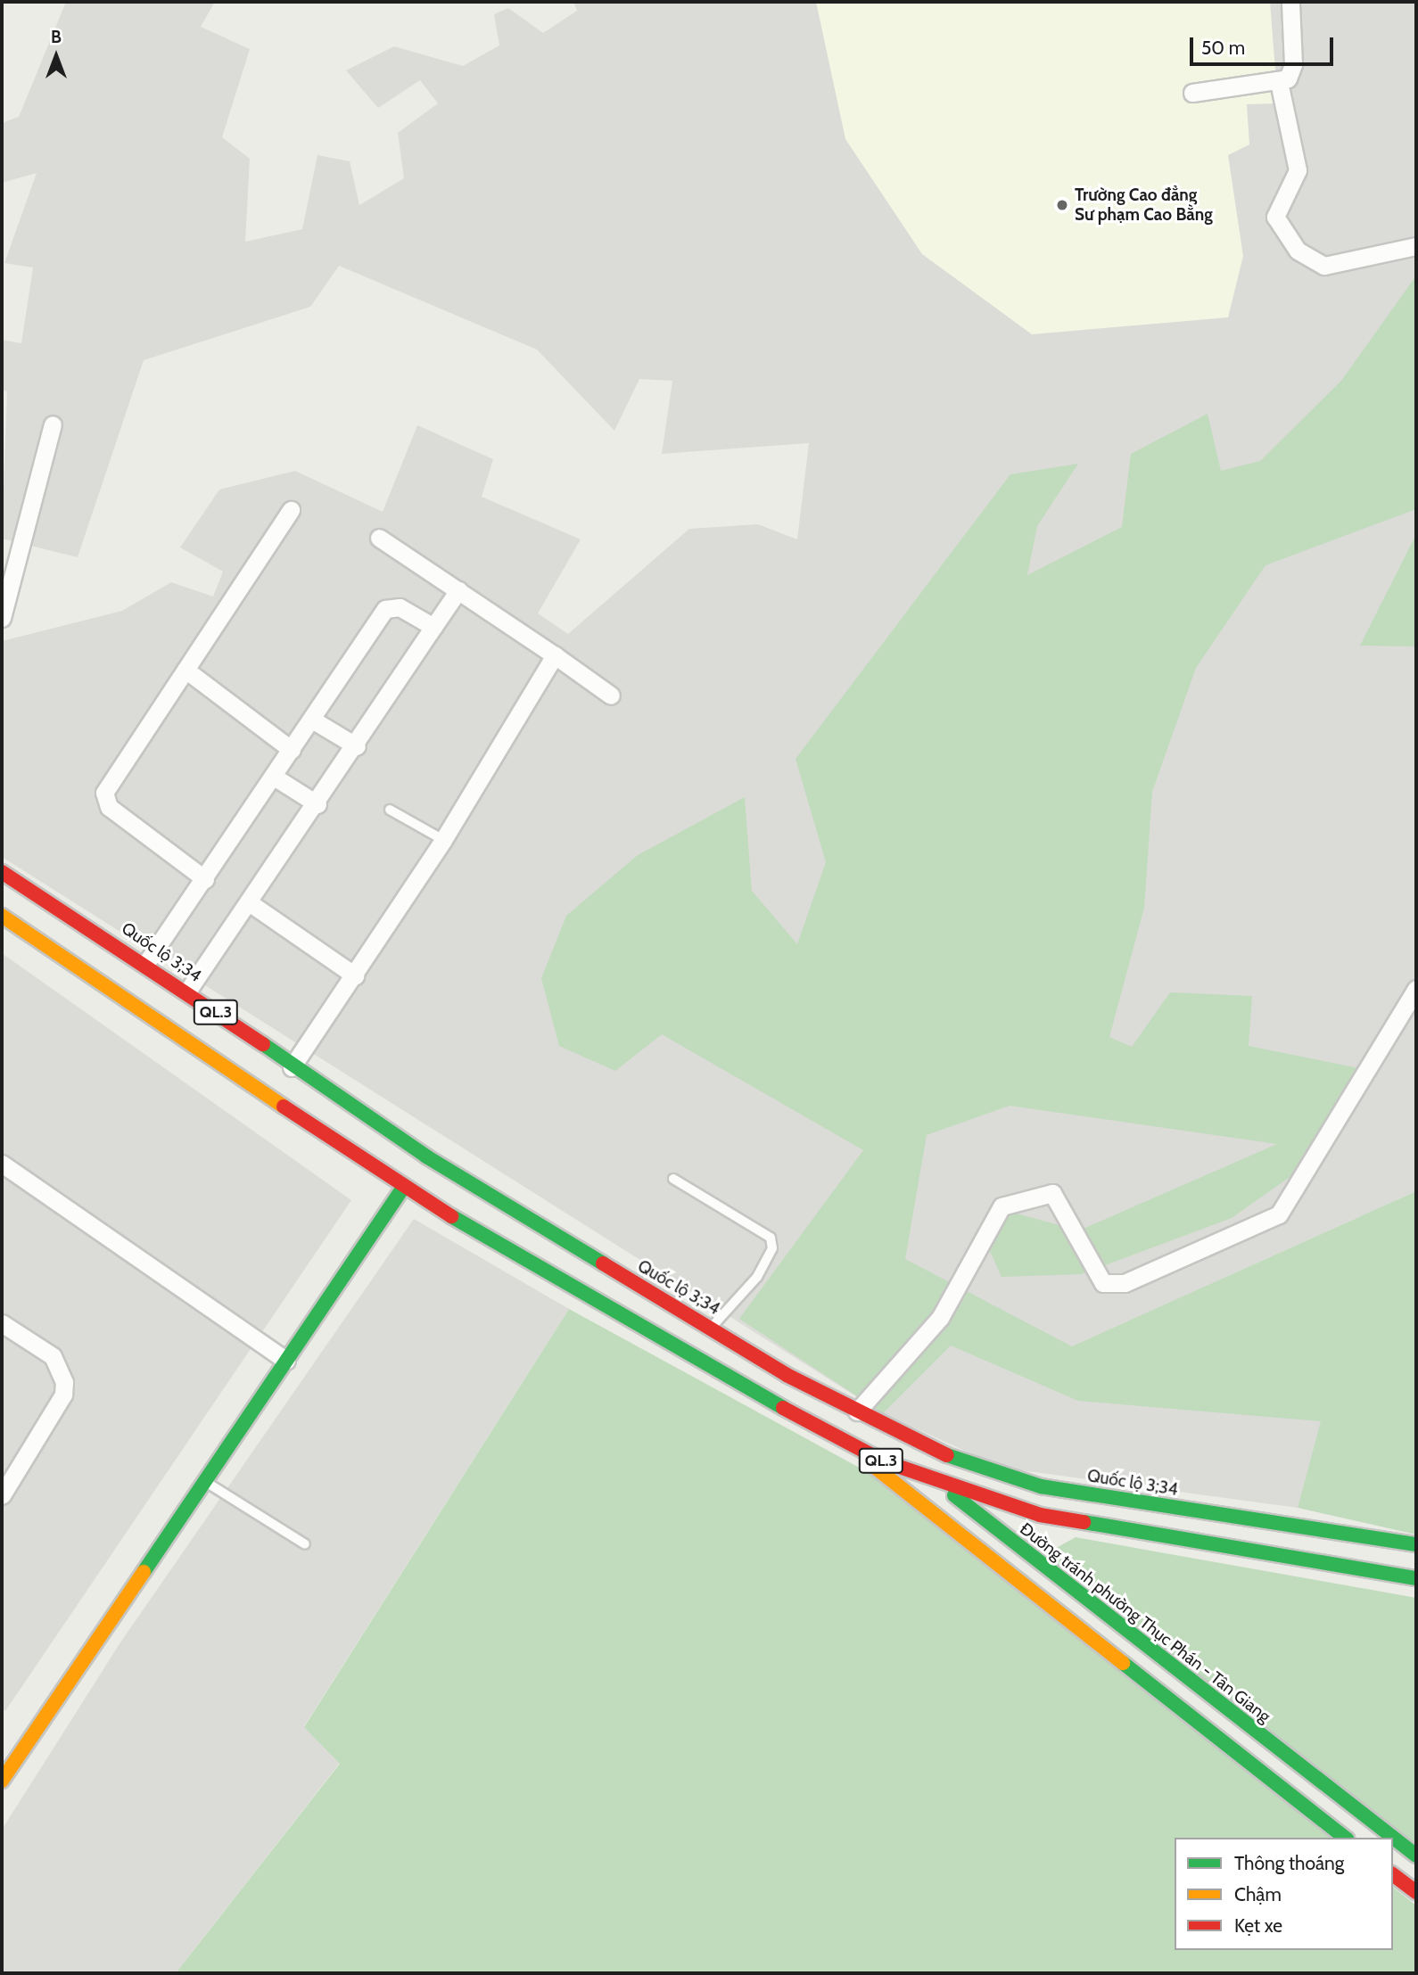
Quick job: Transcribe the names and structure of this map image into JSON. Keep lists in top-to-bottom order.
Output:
{
  "streets": {
    "main road": ["Quốc lộ 3;34", "QL.3", "Đường tránh phường Thục Phán - Tân Giang"]
  },
  "crossings": [
    ["Quốc lộ 3;34", "Đường tránh phường Thục Phán - Tân Giang"],
    ["QL.3", "Đường tránh phường Thục Phán - Tân Giang"]
  ],
  "places": ["Trường Cao đẳng Sư phạm Cao Bằng"],
  "legend": ["Thông thoáng", "Chậm", "Kẹt xe"],
  "scale_bar": "50 m",
  "north": "top"
}
